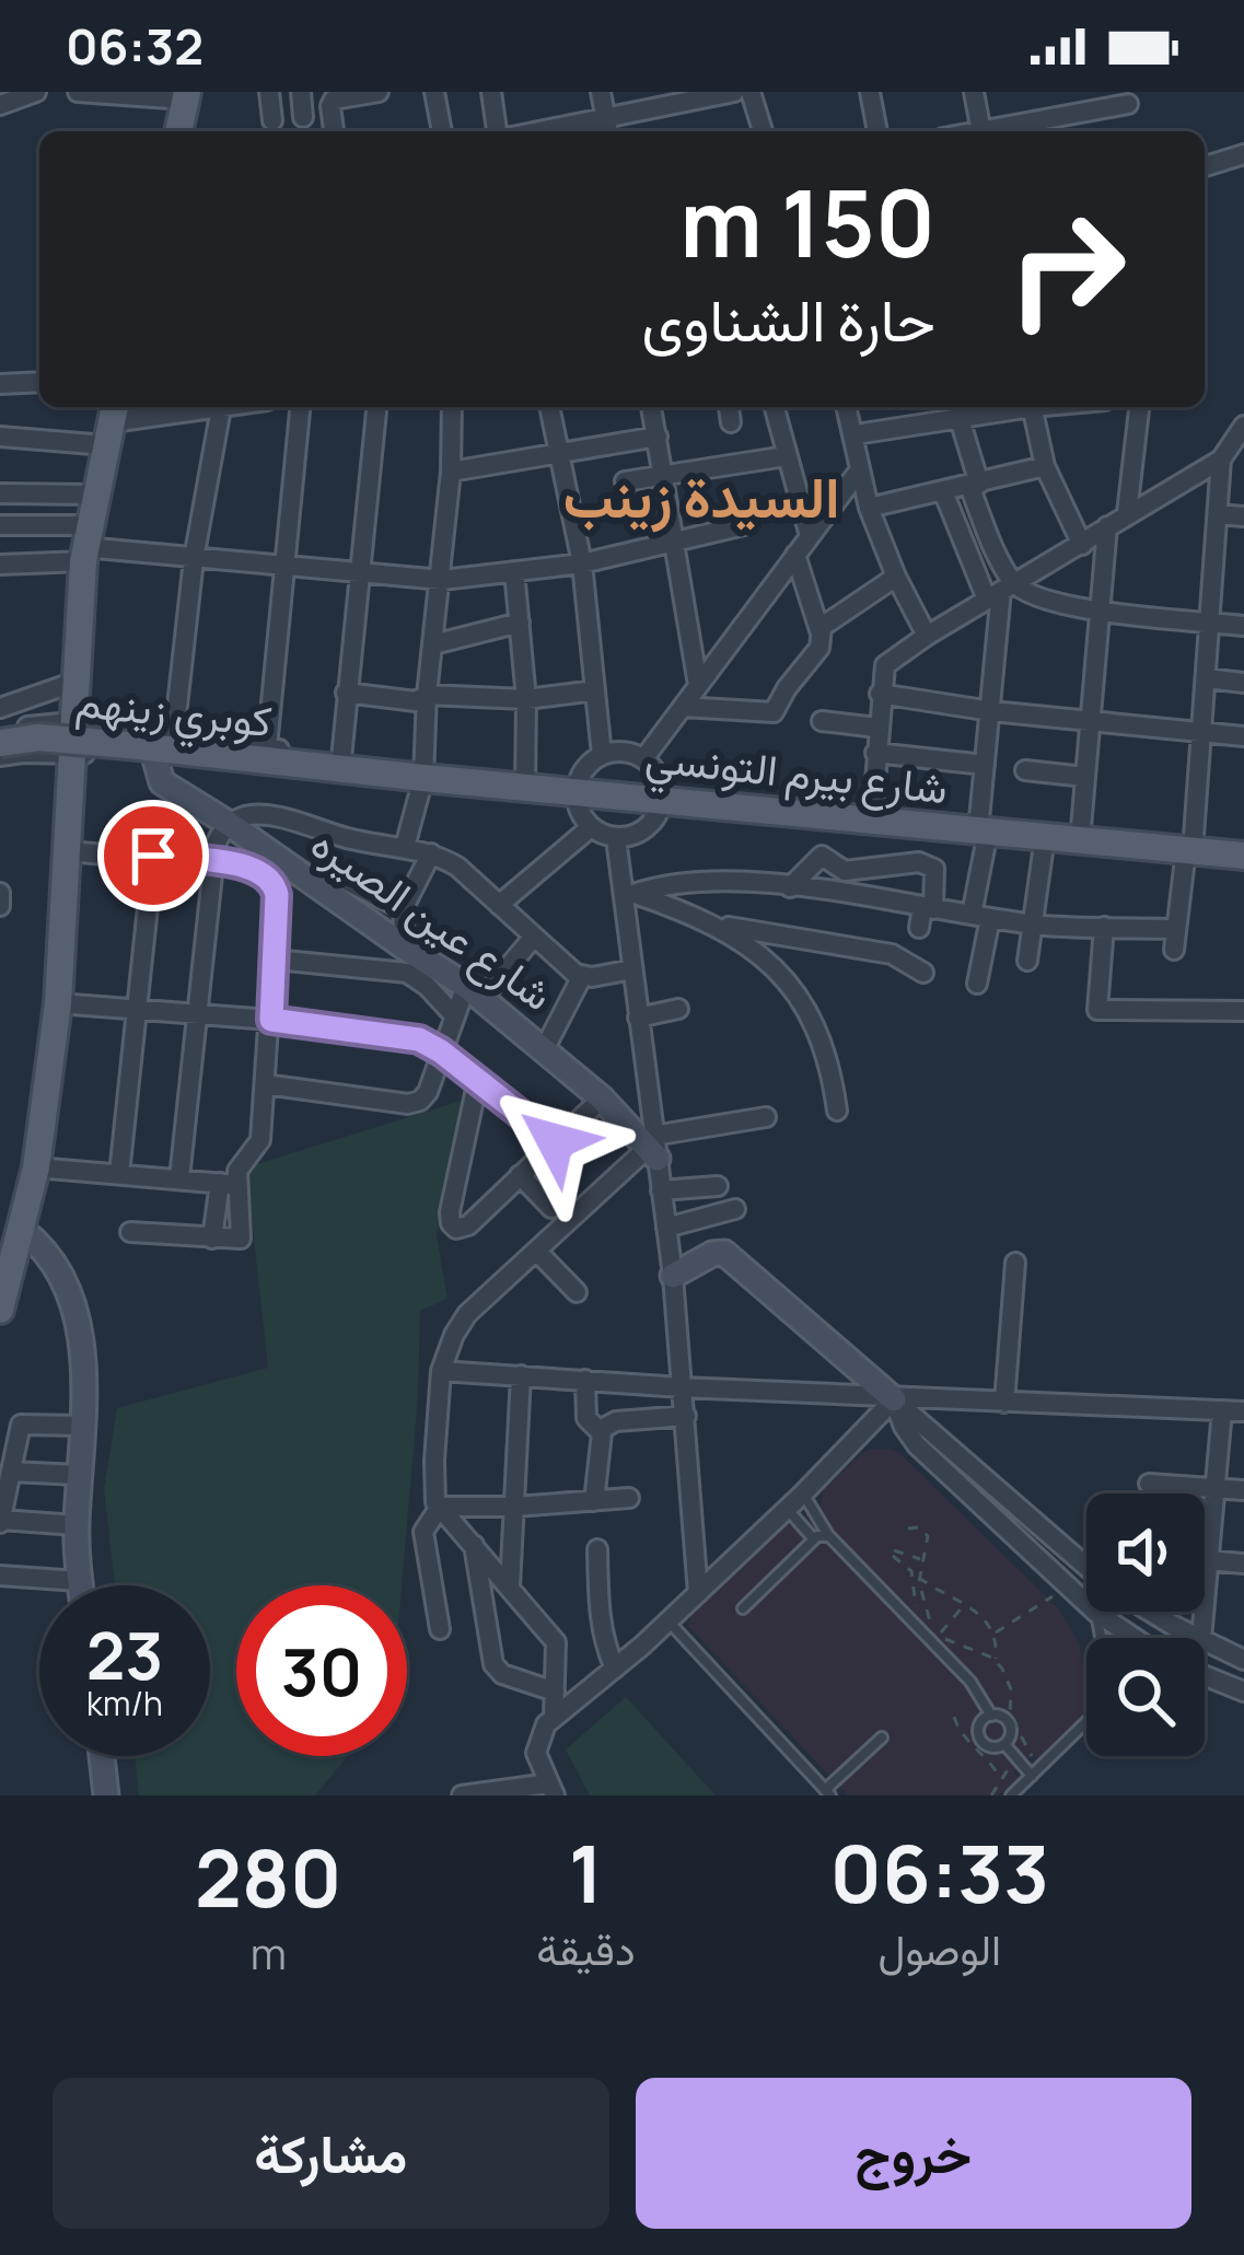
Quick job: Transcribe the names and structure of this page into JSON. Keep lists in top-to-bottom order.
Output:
{
  "streets": {
    "main road": ["كوبري زينهم", "شارع بيرم التونسي"],
    "street": ["شارع عين الصيره"]
  },
  "crossings": [
    ["كوبري زينهم", "شارع بيرم التونسي"],
    ["شارع بيرم التونسي", "شارع عين الصيره"]
  ],
  "districts": ["السيدة زينب"],
  "page": {
    "status": "06:32",
    "turn": ["150 m", "حارة الشناوى"],
    "speed": "23 km/h",
    "limit": "30",
    "eta": [
      "06:33",
      "الوصول",
      "1",
      "دقيقة",
      "280",
      "m"
    ],
    "buttons": ["خروج", "مشاركة"]
  }
}
